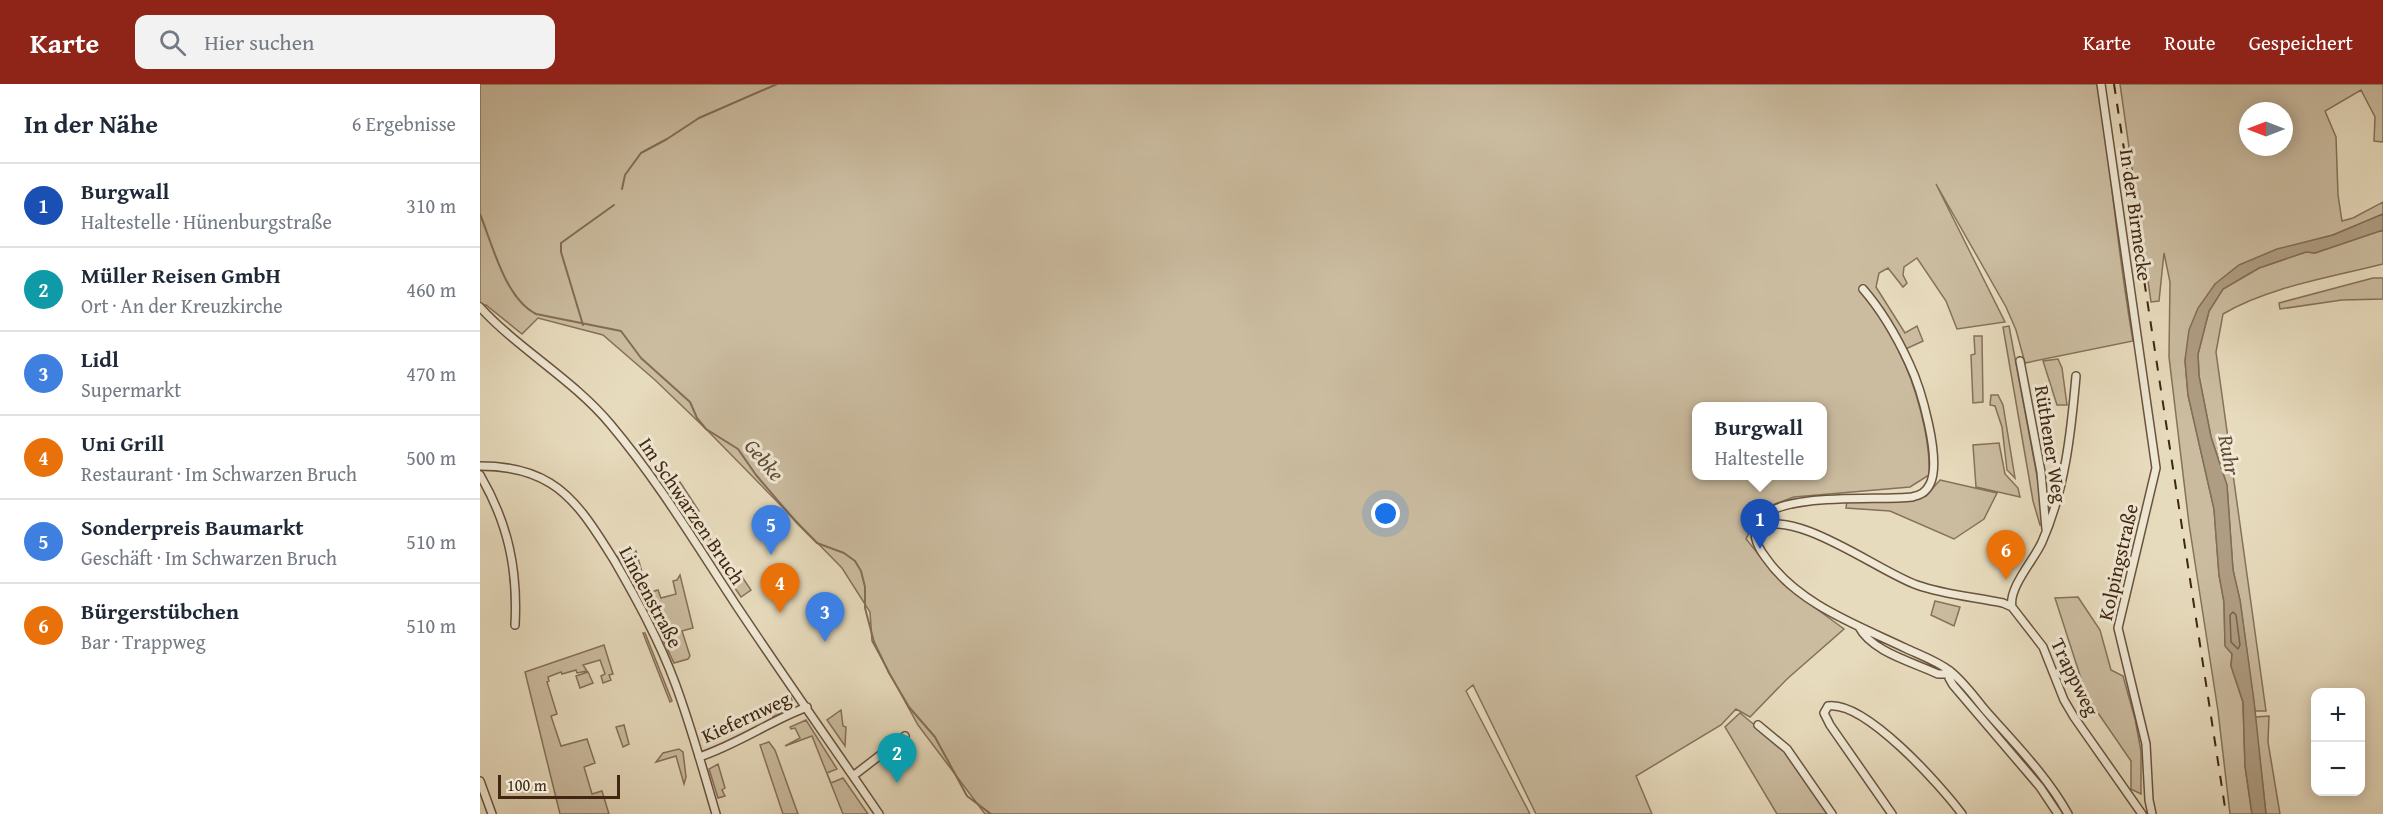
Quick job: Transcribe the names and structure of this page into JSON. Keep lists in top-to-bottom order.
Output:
{
  "streets": {
    "street": [
      "In der Birmecke",
      "Rüthener Weg",
      "Im Schwarzen Bruch",
      "Kolpingstraße",
      "Lindenstraße",
      "Trappweg",
      "Kiefernweg"
    ]
  },
  "crossings": [
    ["In der Birmecke", "Kolpingstraße"],
    ["Im Schwarzen Bruch", "Kiefernweg"],
    ["Lindenstraße", "Kiefernweg"]
  ],
  "water": ["Ruhr", "Gebke"],
  "scale_bar": "100 m",
  "north": "left",
  "page": {
    "header": "Karte",
    "search": "Hier suchen",
    "nav": ["Karte", "Route", "Gespeichert"],
    "heading": ["In der Nähe", "6 Ergebnisse"],
    "list": [
      {
        "mark": "1",
        "name": "Burgwall",
        "note": "Haltestelle · Hünenburgstraße",
        "value": "310 m"
      },
      {
        "mark": "2",
        "name": "Müller Reisen GmbH",
        "note": "Ort · An der Kreuzkirche",
        "value": "460 m"
      },
      {
        "mark": "3",
        "name": "Lidl",
        "note": "Supermarkt",
        "value": "470 m"
      },
      {
        "mark": "4",
        "name": "Uni Grill",
        "note": "Restaurant · Im Schwarzen Bruch",
        "value": "500 m"
      },
      {
        "mark": "5",
        "name": "Sonderpreis Baumarkt",
        "note": "Geschäft · Im Schwarzen Bruch",
        "value": "510 m"
      },
      {
        "mark": "6",
        "name": "Bürgerstübchen",
        "note": "Bar · Trappweg",
        "value": "510 m"
      }
    ],
    "popup": ["Burgwall", "Haltestelle"],
    "pins": [
      "1",
      "5",
      "6",
      "4",
      "3",
      "2"
    ],
    "map_buttons": ["+", "−"],
    "scale": "100 m"
  }
}
